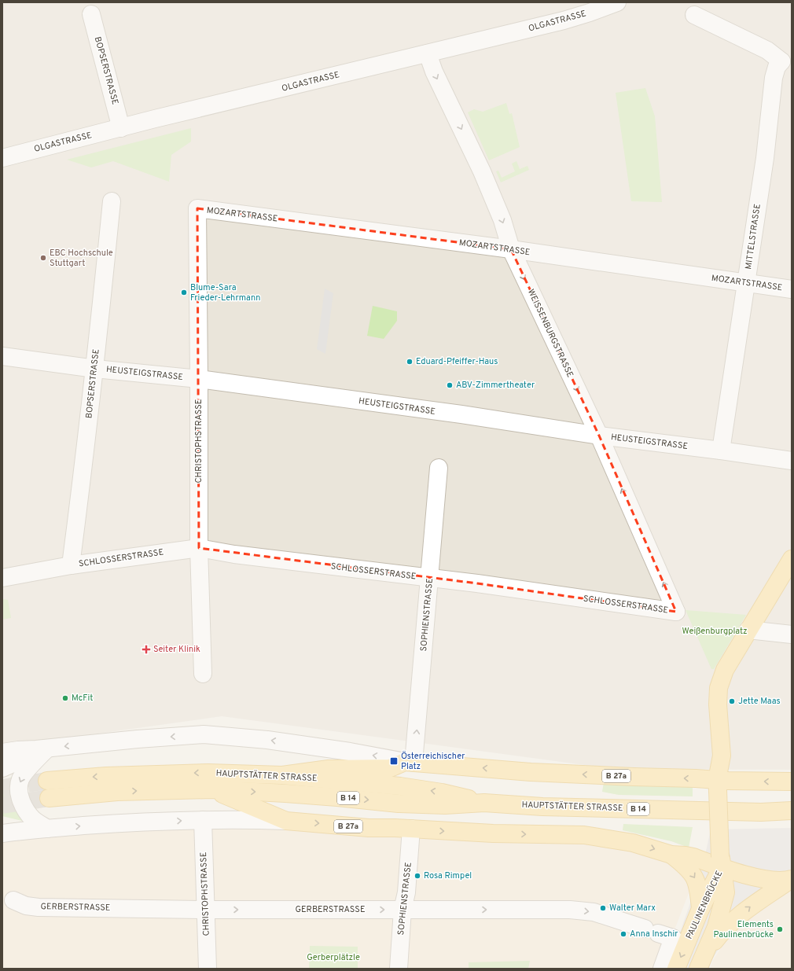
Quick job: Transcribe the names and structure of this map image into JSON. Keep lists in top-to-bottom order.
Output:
{
  "streets": {
    "main road": [
      "HAUPTSTÄTTER STRASSE",
      "B 27a",
      "B 14",
      "PAULINENBRÜCKE"
    ],
    "street": [
      "OLGASTRASSE",
      "BOPSERSTRASSE",
      "MOZARTSTRASSE",
      "MITTELSTRASSE",
      "WEISSENBURGSTRASSE",
      "HEUSTEIGSTRASSE",
      "CHRISTOPHSTRASSE",
      "SCHLOSSERSTRASSE",
      "SOPHIENSTRASSE",
      "GERBERSTRASSE"
    ]
  },
  "crossings": [
    ["OLGASTRASSE", "BOPSERSTRASSE"],
    ["OLGASTRASSE", "WEISSENBURGSTRASSE"],
    ["BOPSERSTRASSE", "HEUSTEIGSTRASSE"],
    ["BOPSERSTRASSE", "SCHLOSSERSTRASSE"],
    ["MOZARTSTRASSE", "MITTELSTRASSE"],
    ["MOZARTSTRASSE", "WEISSENBURGSTRASSE"],
    ["MOZARTSTRASSE", "CHRISTOPHSTRASSE"],
    ["MITTELSTRASSE", "HEUSTEIGSTRASSE"],
    ["WEISSENBURGSTRASSE", "HEUSTEIGSTRASSE"],
    ["WEISSENBURGSTRASSE", "SCHLOSSERSTRASSE"],
    ["HEUSTEIGSTRASSE", "CHRISTOPHSTRASSE"],
    ["CHRISTOPHSTRASSE", "SCHLOSSERSTRASSE"],
    ["CHRISTOPHSTRASSE", "GERBERSTRASSE"],
    ["SCHLOSSERSTRASSE", "SOPHIENSTRASSE"],
    ["SOPHIENSTRASSE", "B 27a"],
    ["SOPHIENSTRASSE", "GERBERSTRASSE"],
    ["HAUPTSTÄTTER STRASSE", "B 27a"],
    ["B 27a", "PAULINENBRÜCKE"]
  ],
  "one_way": ["SOPHIENSTRASSE", "GERBERSTRASSE"],
  "parks": ["Weißenburgplatz", "Gerberplätzle"],
  "places": {
    "other": [
      "EBC Hochschule Stuttgart",
      "Blume-Sara Frieder-Lehrmann",
      "Eduard-Pfeiffer-Haus",
      "ABV-Zimmertheater",
      "McFit",
      "Jette Maas",
      "Rosa Rimpel",
      "Walter Marx",
      "Elements Paulinenbrücke",
      "Anna Inschir"
    ],
    "health": ["Seiter Klinik"],
    "transit": ["Österreichischer Platz"]
  }
}
